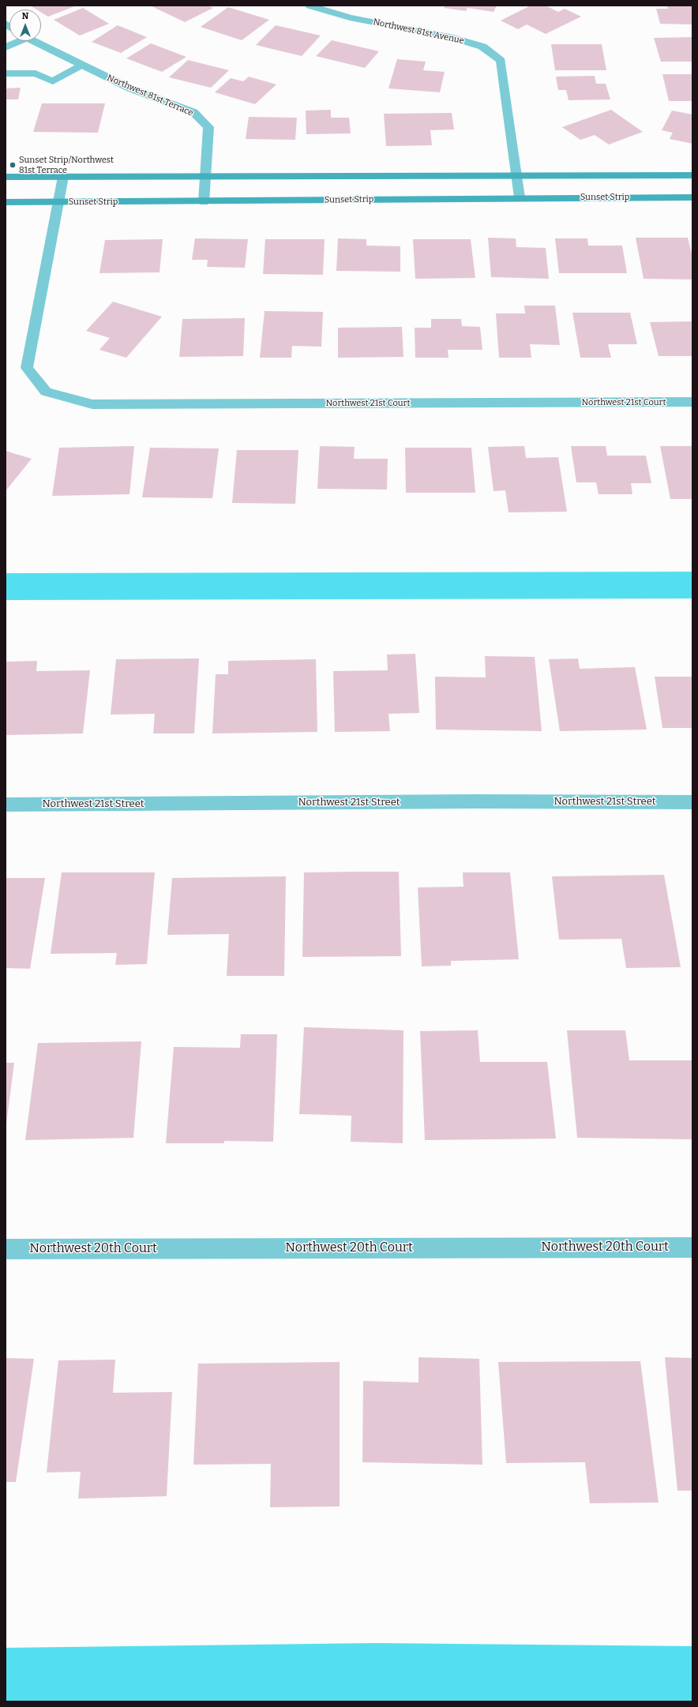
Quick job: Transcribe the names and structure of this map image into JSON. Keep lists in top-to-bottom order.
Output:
{
  "streets": {
    "street": [
      "Northwest 81st Avenue",
      "Northwest 81st Terrace",
      "Sunset Strip",
      "Northwest 21st Court",
      "Northwest 21st Street",
      "Northwest 20th Court"
    ]
  },
  "crossings": [
    ["Northwest 81st Avenue", "Sunset Strip"],
    ["Northwest 81st Terrace", "Sunset Strip"],
    ["Sunset Strip", "Northwest 21st Court"]
  ],
  "places": ["Sunset Strip/Northwest 81st Terrace"],
  "north": "top"
}
